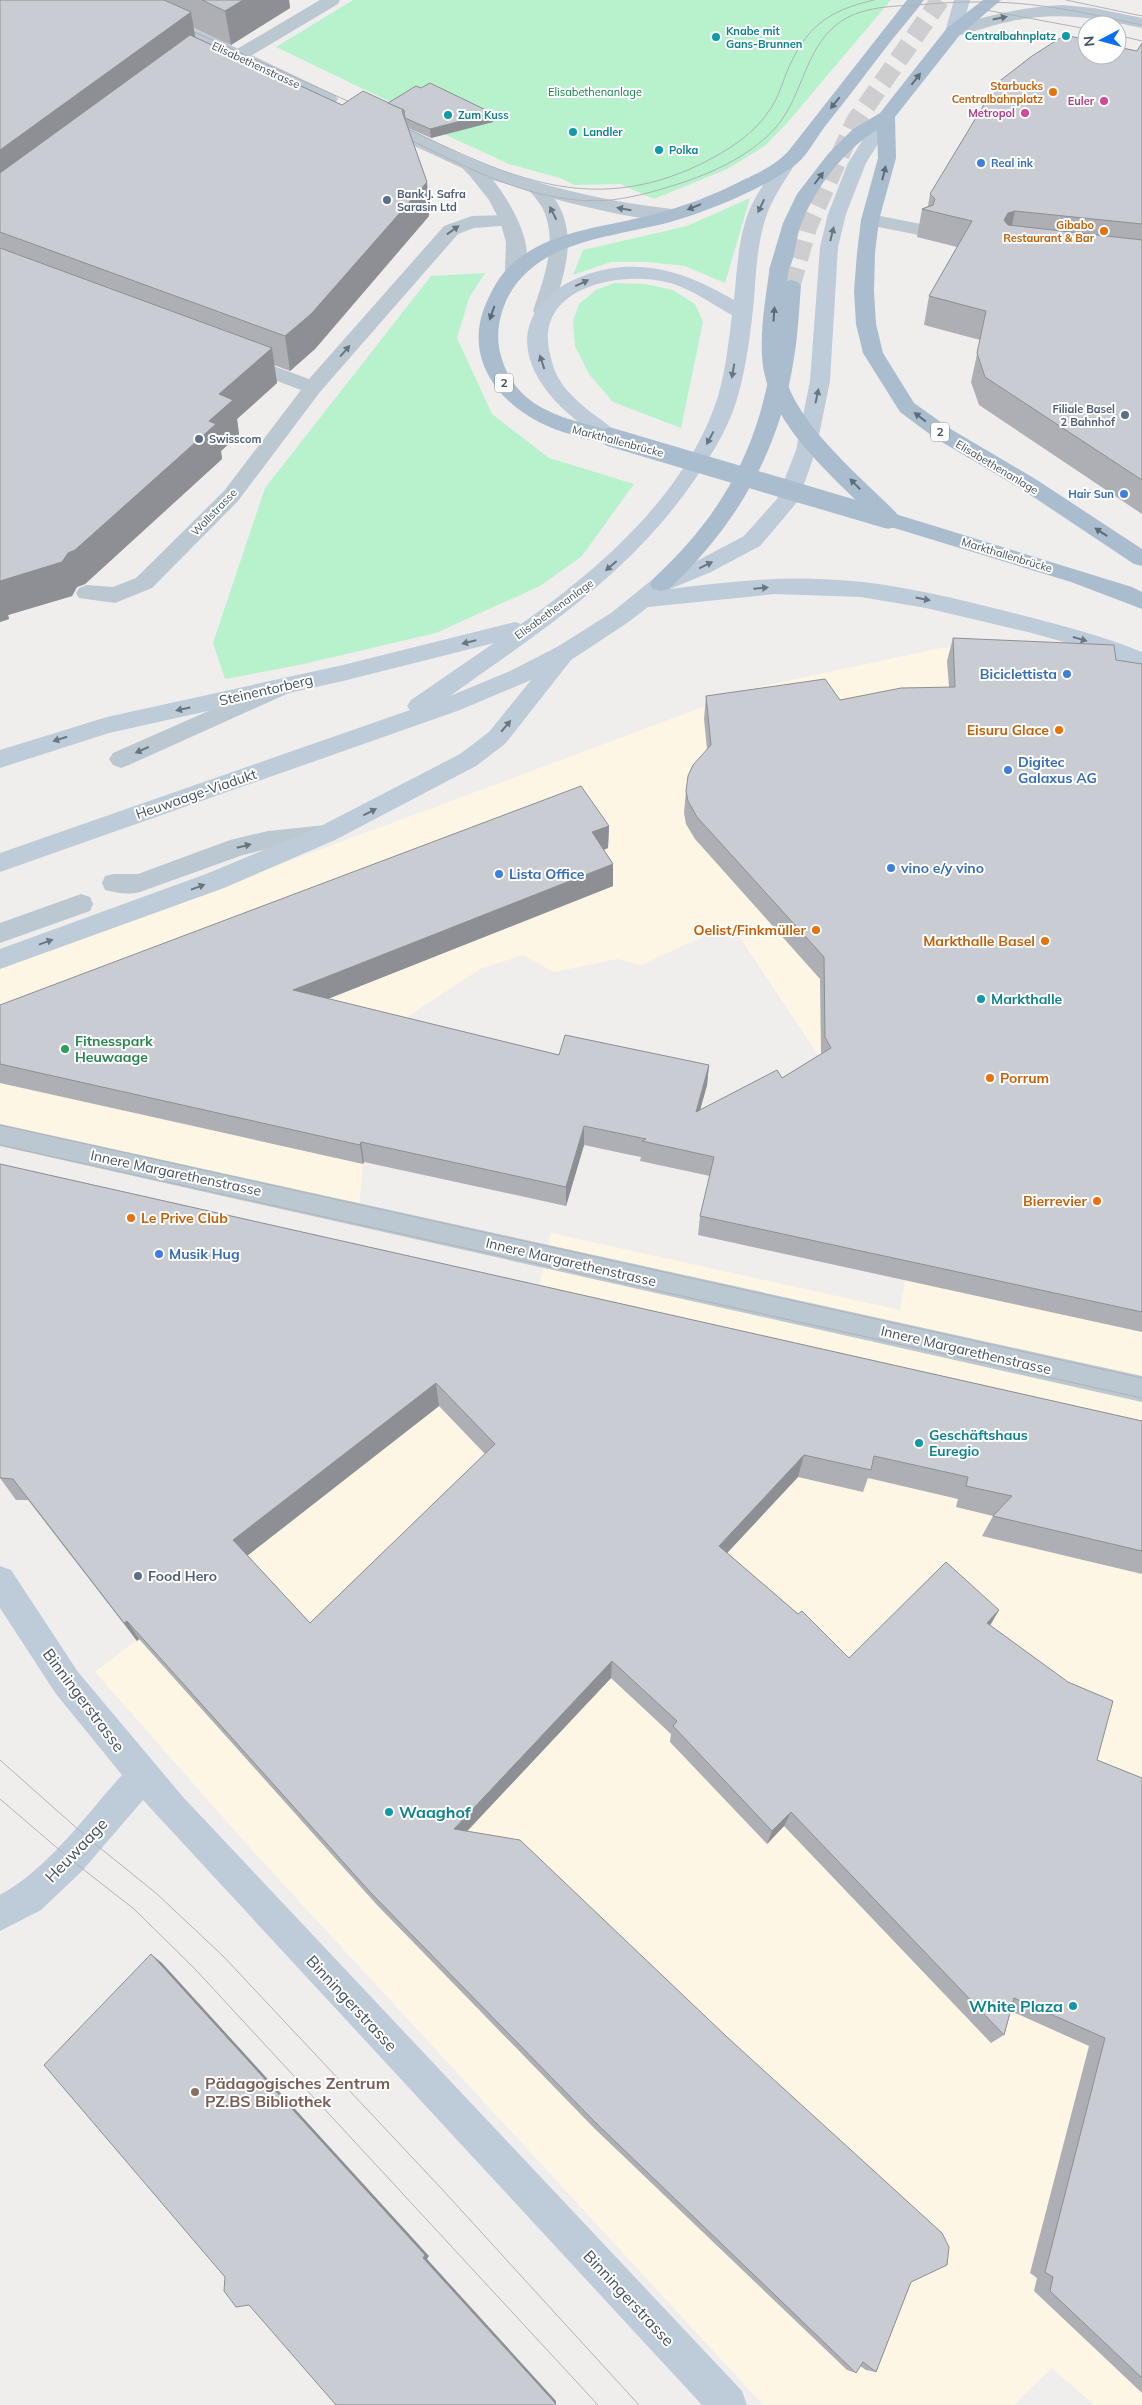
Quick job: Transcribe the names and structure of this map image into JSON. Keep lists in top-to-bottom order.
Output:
{
  "streets": {
    "main road": [
      "2",
      "Markthallenbrücke",
      "Elisabethenanlage",
      "Steinentorberg",
      "Heuwaage-Viadukt",
      "Binningerstrasse",
      "Heuwaage"
    ],
    "street": ["Elisabethenstrasse", "Wallstrasse", "Innere Margarethenstrasse"]
  },
  "crossings": [
    ["Markthallenbrücke", "Elisabethenanlage"],
    ["Elisabethenanlage", "Steinentorberg"],
    ["Elisabethenanlage", "Heuwaage-Viadukt"],
    ["Binningerstrasse", "Heuwaage"]
  ],
  "one_way": ["Wallstrasse"],
  "parks": ["Elisabethenanlage"],
  "places": [
    "Centralbahnplatz",
    "Knabe mit Gans-Brunnen",
    "Starbucks Centralbahnplatz",
    "Euler",
    "Metropol",
    "Zum Kuss",
    "Landler",
    "Polka",
    "Real ink",
    "Bank J. Safra Sarasin Ltd",
    "Gibabo Restaurant & Bar",
    "Filiale Basel 2 Bahnhof",
    "Swisscom",
    "Hair Sun",
    "Biciclettista",
    "Eisuru Glace",
    "Digitec Galaxus AG",
    "vino e/y vino",
    "Lista Office",
    "Oelist/Finkmüller",
    "Markthalle Basel",
    "Markthalle",
    "Fitnesspark Heuwaage",
    "Porrum",
    "Bierrevier",
    "Le Prive Club",
    "Musik Hug",
    "Geschäftshaus Euregio",
    "Food Hero",
    "Waaghof",
    "White Plaza",
    "Pädagogisches Zentrum PZ.BS Bibliothek"
  ],
  "north": "left"
}
